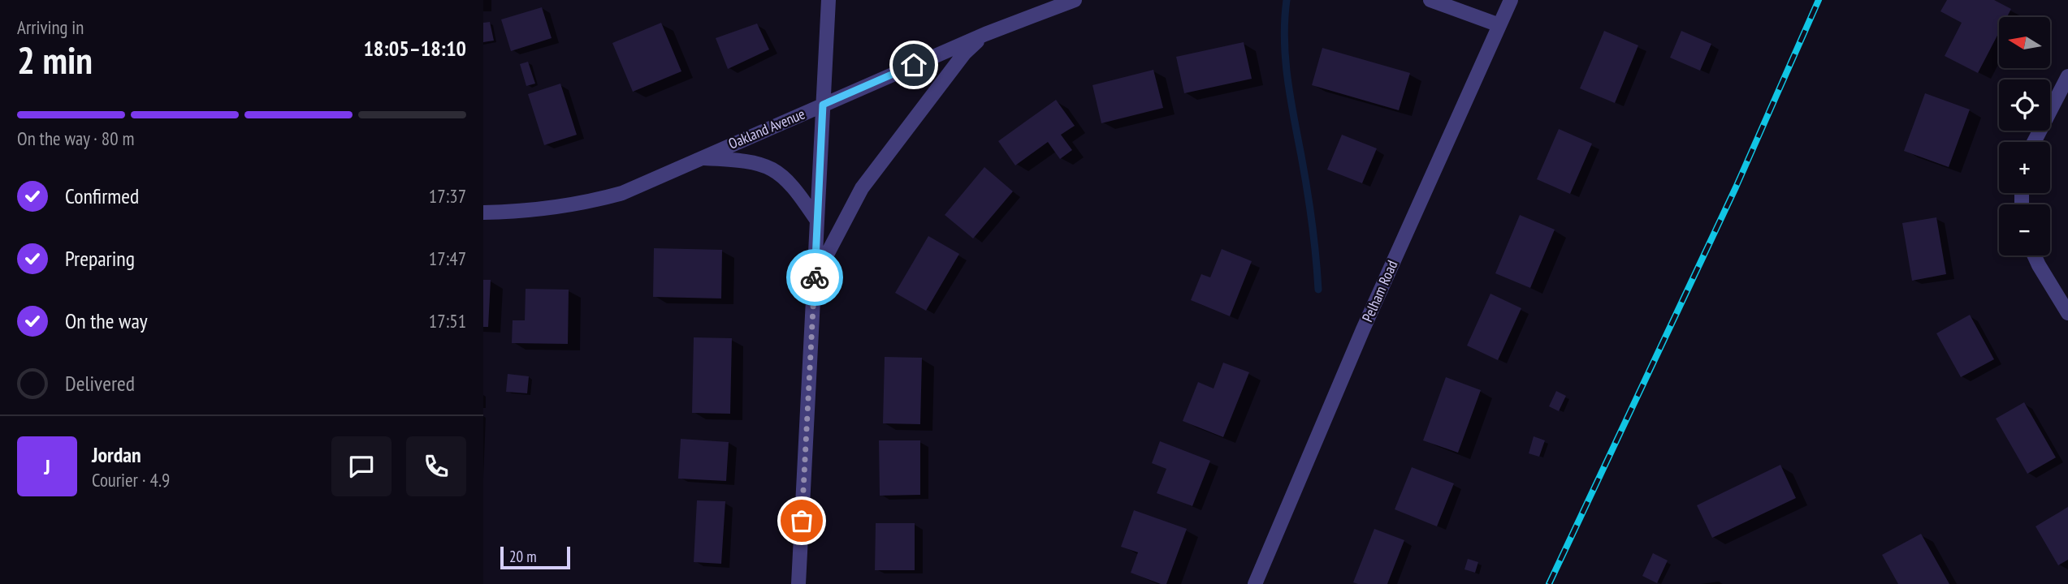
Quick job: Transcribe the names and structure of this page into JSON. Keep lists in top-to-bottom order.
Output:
{
  "streets": {
    "street": ["Oakland Avenue", "Pelham Road"]
  },
  "scale_bar": "20 m",
  "north": "left",
  "page": {
    "heading": ["2 min", "Arriving in", "18:05–18:10"],
    "panel": ["Jordan", "Courier · 4.9"],
    "map_buttons": ["+", "−"],
    "bar": "On the way · 80 m",
    "list": [
      ["Confirmed", "17:37"],
      ["Preparing", "17:47"],
      ["On the way", "17:51"],
      "Delivered"
    ],
    "round": "J",
    "scale": "20 m"
  }
}
